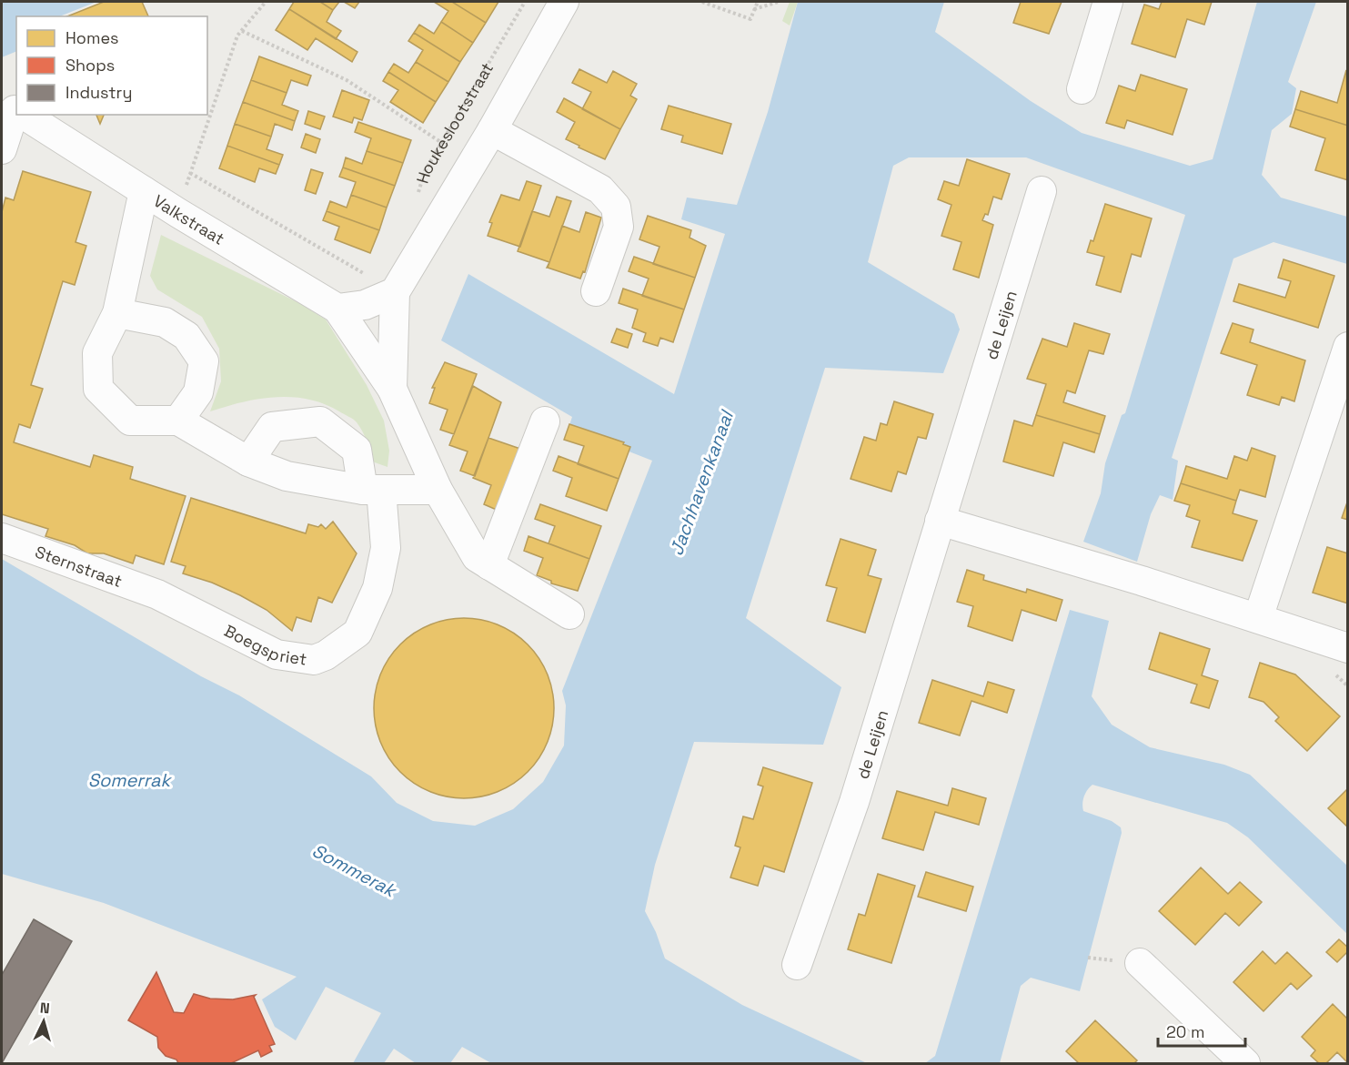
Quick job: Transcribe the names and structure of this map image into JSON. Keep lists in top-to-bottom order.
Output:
{
  "streets": {
    "street": [
      "Houkeslootstraat",
      "Valkstraat",
      "de Leijen",
      "Sternstraat",
      "Boegspriet"
    ]
  },
  "crossings": [
    ["Sternstraat", "Boegspriet"]
  ],
  "water": ["Jachhavenkanaal", "Somerrak", "Sommerak"],
  "legend": ["Homes", "Shops", "Industry"],
  "scale_bar": "20 m",
  "north": "top"
}
